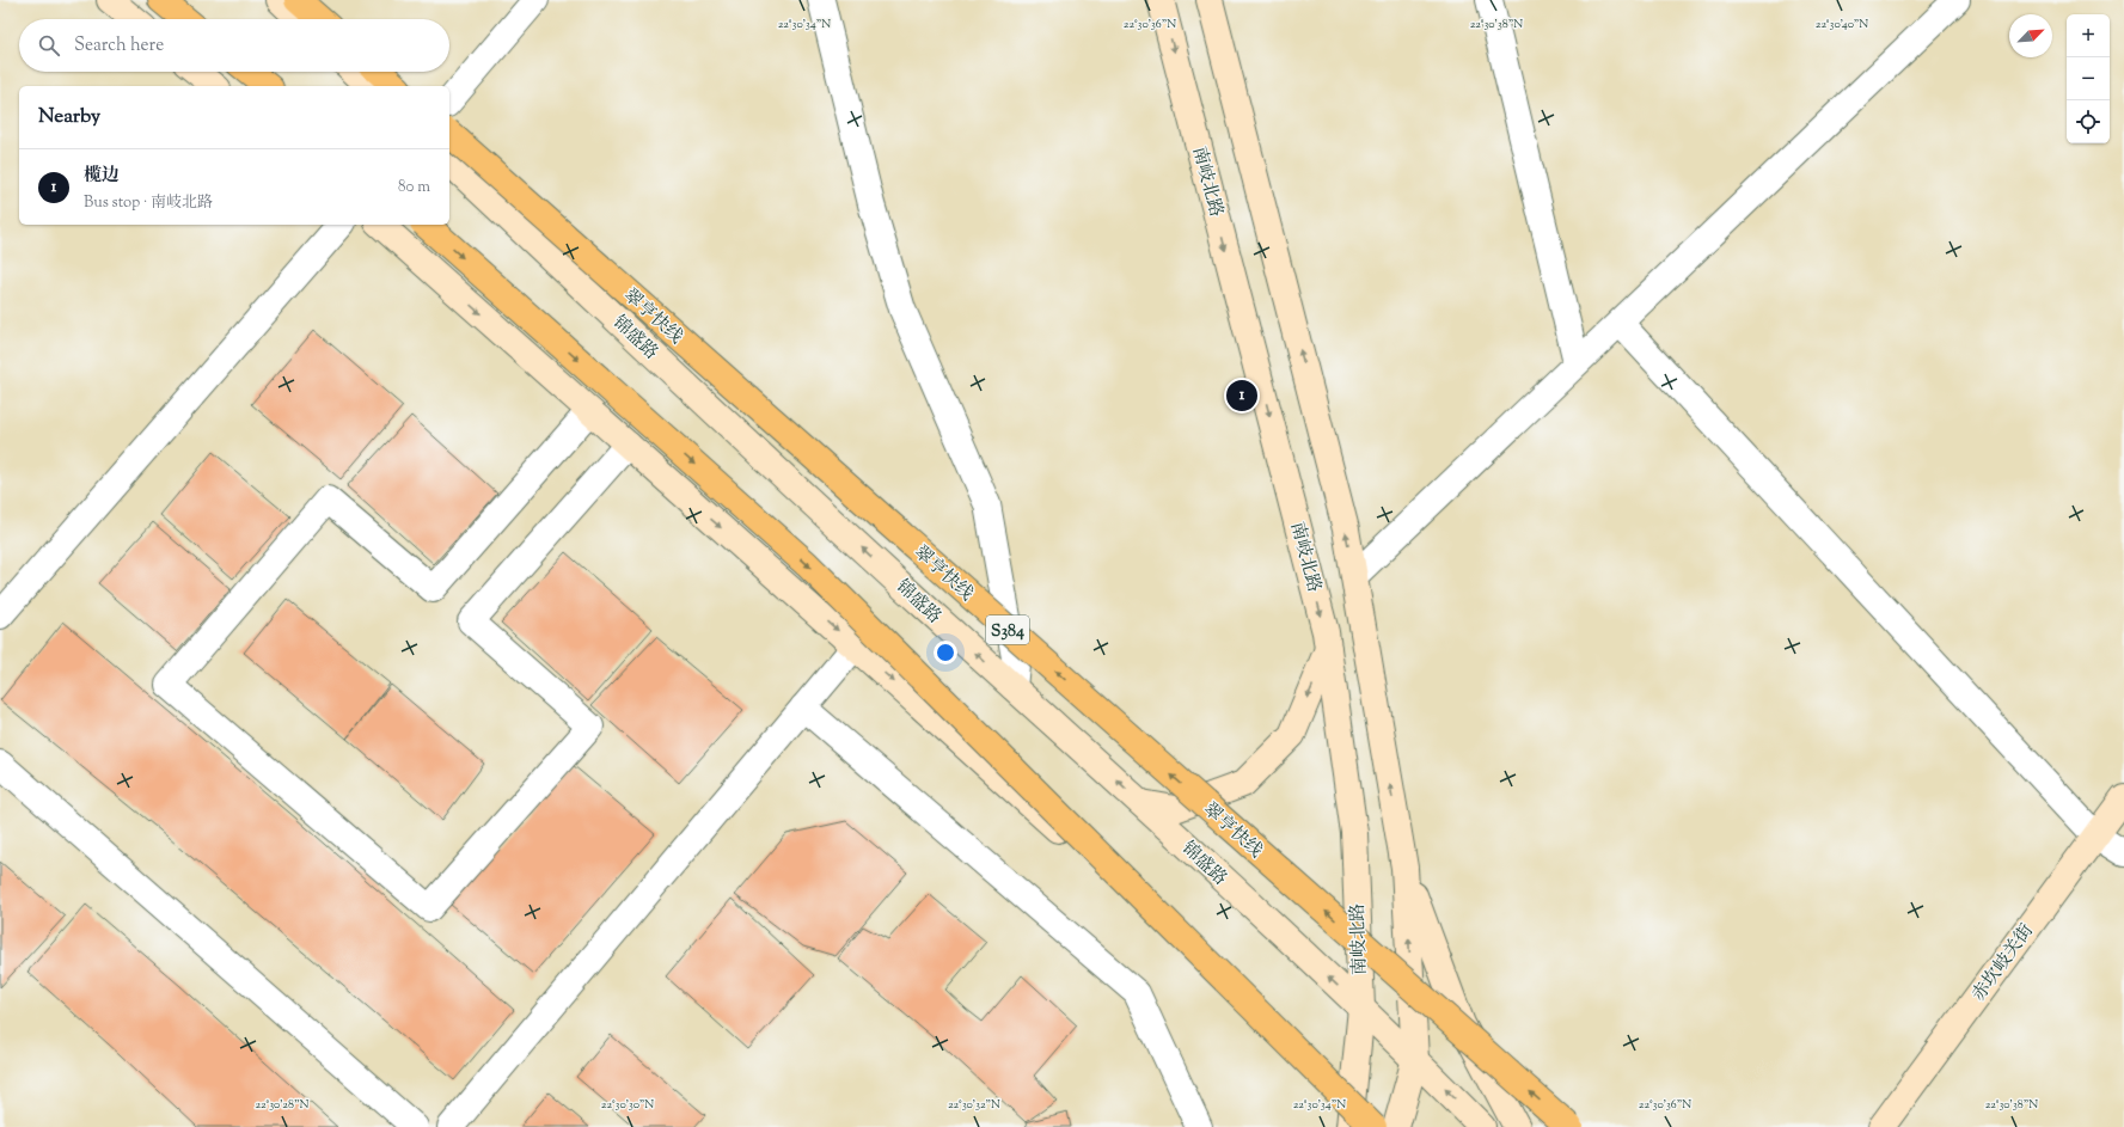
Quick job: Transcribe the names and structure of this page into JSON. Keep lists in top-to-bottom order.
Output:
{
  "streets": {
    "highway": ["翠亨快线", "S384"],
    "main road": ["南岐北路", "锦盛路", "赤坎岐关街"]
  },
  "crossings": [
    ["南岐北路", "锦盛路"]
  ],
  "north": "top right",
  "page": {
    "map_buttons": ["+", "−"],
    "search": "Search here",
    "heading": "Nearby",
    "list": [
      {
        "mark": "1",
        "name": "榄边",
        "note": "Bus stop · 南岐北路",
        "value": "80 m"
      }
    ],
    "pins": "1"
  },
  "coordinates": [
    "22°30'34\"N",
    "22°30'36\"N",
    "22°30'38\"N",
    "22°30'40\"N",
    "22°30'28\"N",
    "22°30'30\"N",
    "22°30'32\"N"
  ]
}
